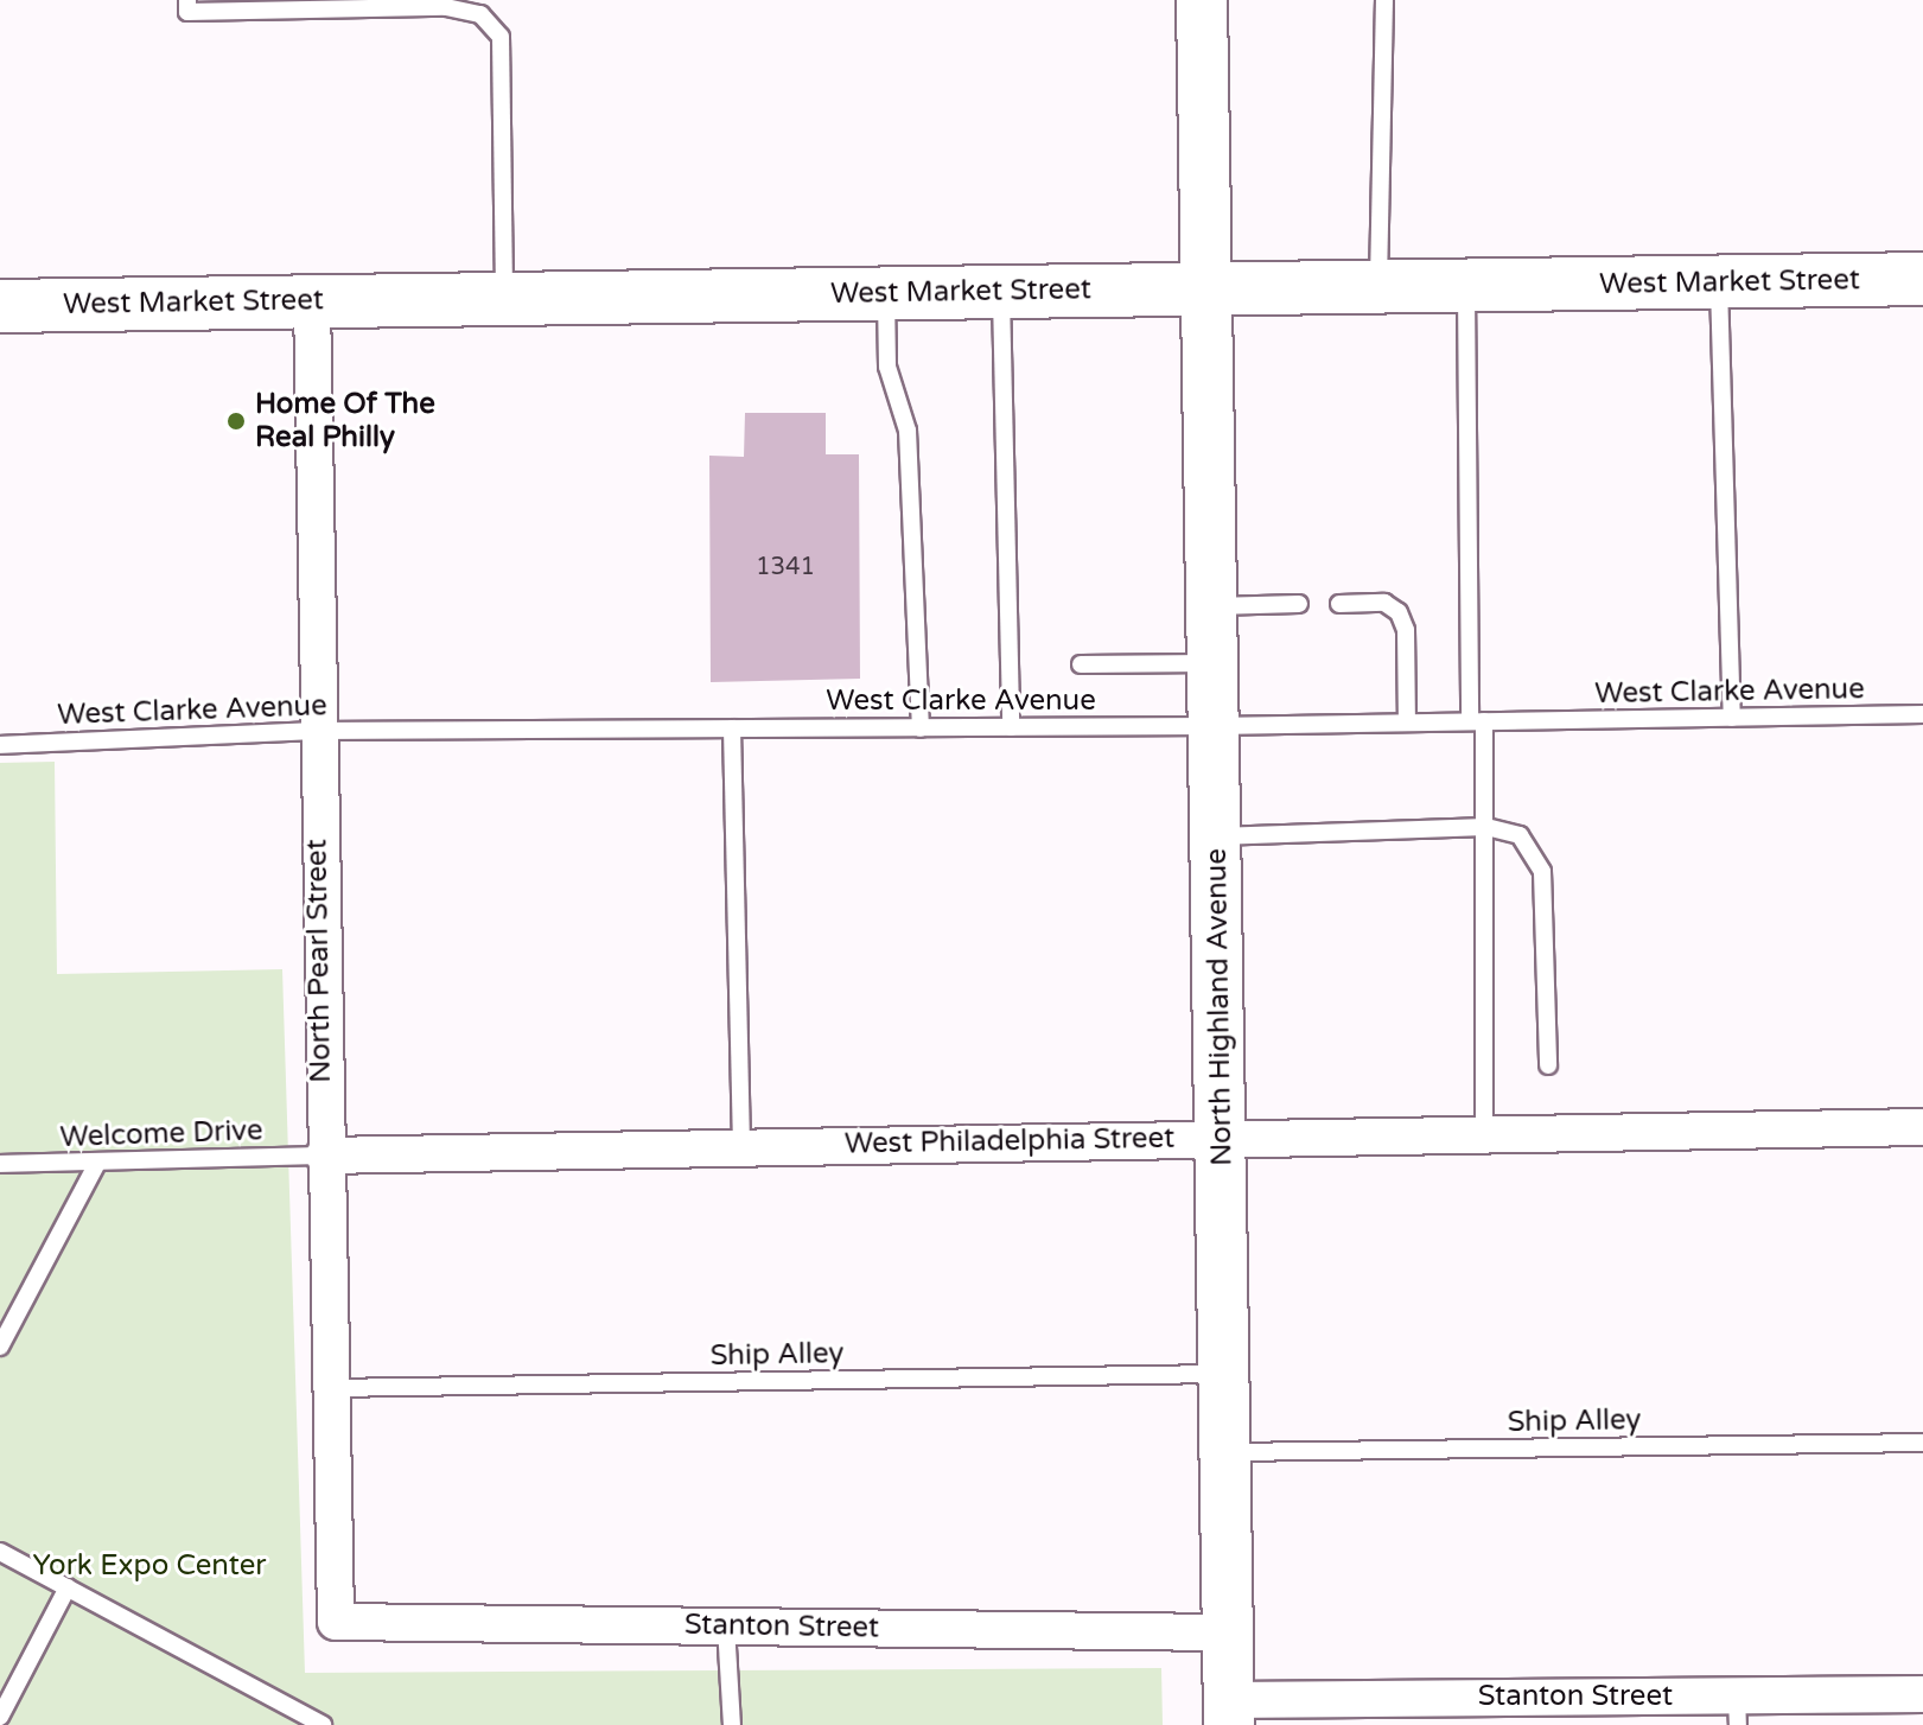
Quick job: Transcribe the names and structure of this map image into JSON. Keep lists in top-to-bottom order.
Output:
{
  "streets": {
    "main road": ["West Market Street"],
    "street": [
      "North Pearl Street",
      "North Highland Avenue",
      "West Philadelphia Street",
      "Stanton Street"
    ],
    "lane": ["West Clarke Avenue", "Welcome Drive", "Ship Alley"]
  },
  "crossings": [
    ["West Market Street", "North Pearl Street"],
    ["West Market Street", "North Highland Avenue"],
    ["West Clarke Avenue", "North Pearl Street"],
    ["West Clarke Avenue", "North Highland Avenue"],
    ["North Pearl Street", "Welcome Drive"],
    ["North Pearl Street", "West Philadelphia Street"],
    ["North Pearl Street", "Ship Alley"],
    ["North Pearl Street", "Stanton Street"],
    ["North Highland Avenue", "West Philadelphia Street"],
    ["North Highland Avenue", "Ship Alley"],
    ["North Highland Avenue", "Stanton Street"],
    ["Welcome Drive", "West Philadelphia Street"]
  ],
  "parks": ["York Expo Center"],
  "places": ["Home Of The Real Philly"],
  "house_numbers": ["1341"]
}
